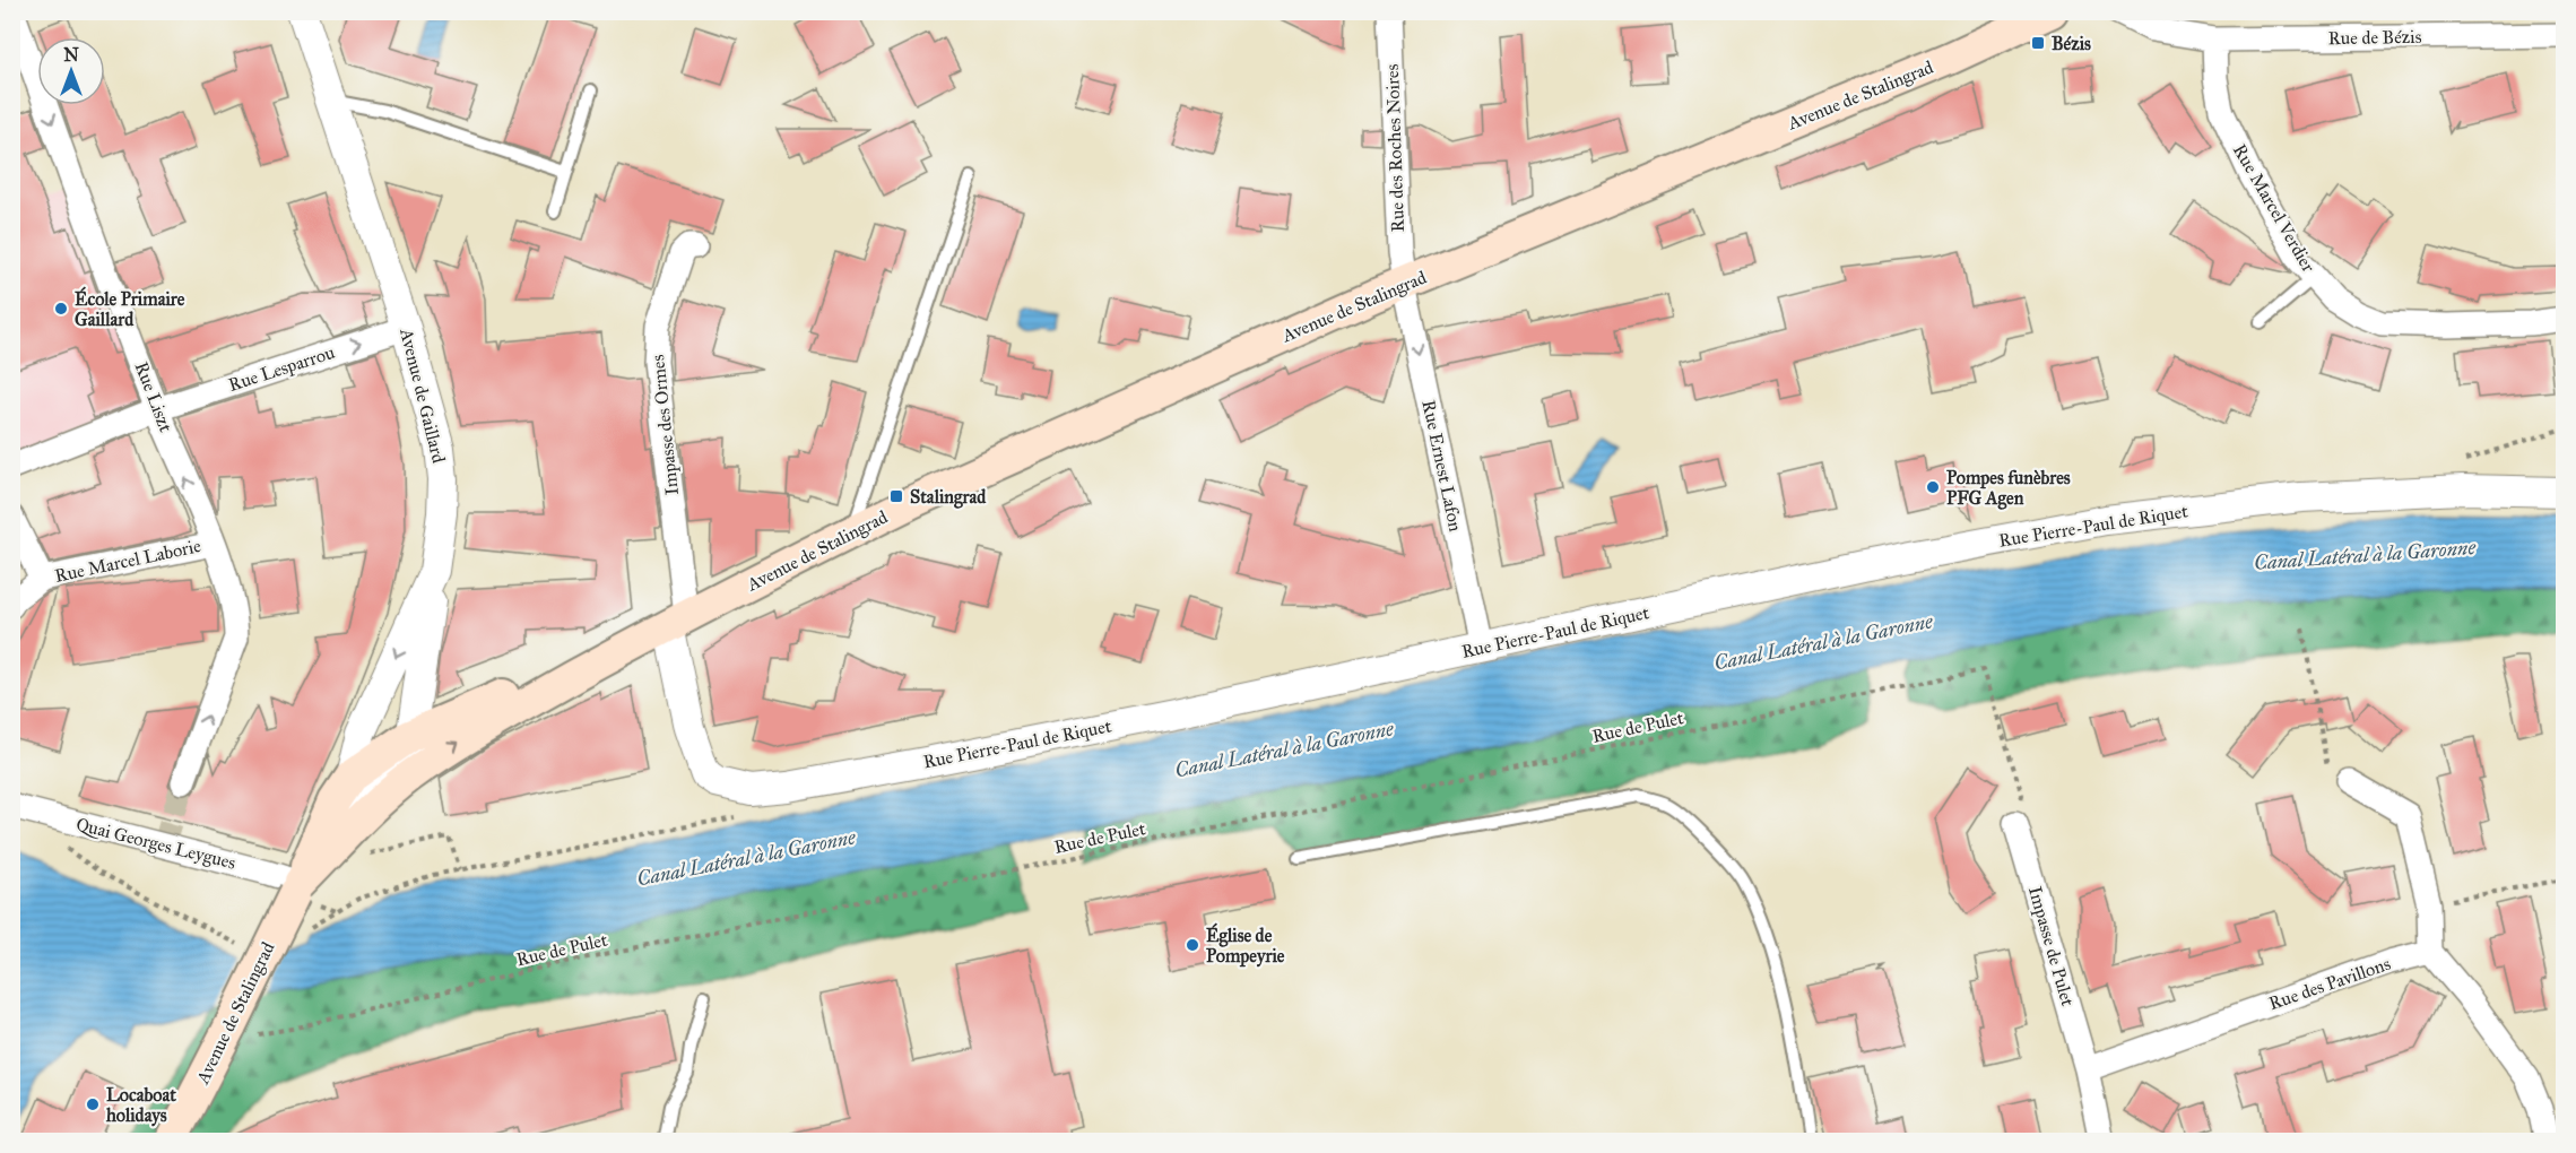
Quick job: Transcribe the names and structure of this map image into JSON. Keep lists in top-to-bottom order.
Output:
{
  "streets": {
    "main road": ["Avenue de Stalingrad"],
    "street": [
      "Rue de Bézis",
      "Rue des Roches Noires",
      "Rue Marcel Verdier",
      "Rue Lesparrou",
      "Avenue de Gaillard",
      "Rue Liszt",
      "Impasse des Ormes",
      "Rue Ernest Lafon",
      "Rue Pierre-Paul de Riquet",
      "Rue Marcel Laborie",
      "Quai Georges Leygues",
      "Impasse de Pulet",
      "Rue des Pavillons"
    ],
    "path": ["Rue de Pulet"]
  },
  "crossings": [
    ["Rue de Bézis", "Rue Marcel Verdier"],
    ["Avenue de Stalingrad", "Rue des Roches Noires"],
    ["Avenue de Stalingrad", "Avenue de Gaillard"],
    ["Avenue de Stalingrad", "Impasse des Ormes"],
    ["Avenue de Stalingrad", "Rue Ernest Lafon"],
    ["Avenue de Stalingrad", "Rue Pierre-Paul de Riquet"],
    ["Avenue de Stalingrad", "Rue de Pulet"],
    ["Avenue de Stalingrad", "Quai Georges Leygues"],
    ["Rue des Roches Noires", "Rue Ernest Lafon"],
    ["Rue Lesparrou", "Avenue de Gaillard"],
    ["Rue Lesparrou", "Rue Liszt"],
    ["Rue Liszt", "Rue Marcel Laborie"],
    ["Impasse des Ormes", "Rue Pierre-Paul de Riquet"],
    ["Rue Ernest Lafon", "Rue Pierre-Paul de Riquet"],
    ["Rue de Pulet", "Impasse de Pulet"],
    ["Impasse de Pulet", "Rue des Pavillons"]
  ],
  "one_way": ["Rue Lesparrou", "Rue Ernest Lafon"],
  "water": ["Canal Latéral à la Garonne"],
  "places": {
    "transit": ["Bézis", "Stalingrad"],
    "other": [
      "École Primaire Gaillard",
      "Pompes funèbres PFG Agen",
      "Église de Pompeyrie",
      "Locaboat holidays"
    ]
  },
  "north": "top"
}
